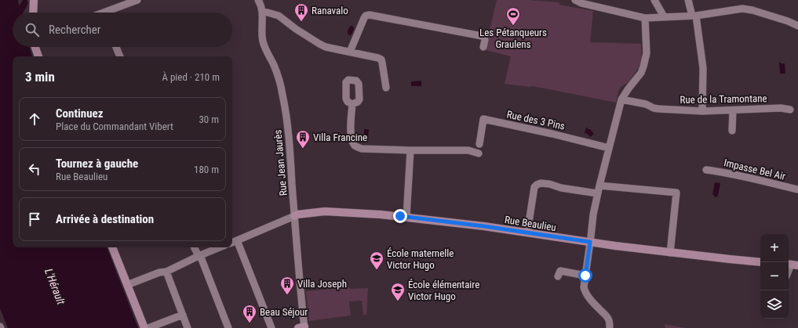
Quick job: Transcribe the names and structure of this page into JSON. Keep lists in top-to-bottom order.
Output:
{
  "streets": {
    "street": [
      "Rue de la Tramontane",
      "Rue des 3 Pins",
      "Rue Jean Jaurès",
      "Impasse Bel Air",
      "Rue Beaulieu"
    ]
  },
  "crossings": [
    ["Rue Jean Jaurès", "Rue Beaulieu"]
  ],
  "water": ["L'Hérault"],
  "places": {
    "building": [
      "Ranavalo",
      "Villa Francine",
      "Villa Joseph",
      "Beau Séjour"
    ],
    "sports": ["Les Pétanqueurs Graulens"],
    "school or university": ["École maternelle Victor Hugo", "École élémentaire Victor Hugo"]
  },
  "page": {
    "search": "Rechercher",
    "heading": ["3 min", "À pied · 210 m"],
    "list": [
      ["Continuez", "Place du Commandant Vibert", "30 m"],
      ["Tournez à gauche", "Rue Beaulieu", "180 m"],
      "Arrivée à destination"
    ],
    "map_buttons": ["+", "−"]
  }
}
